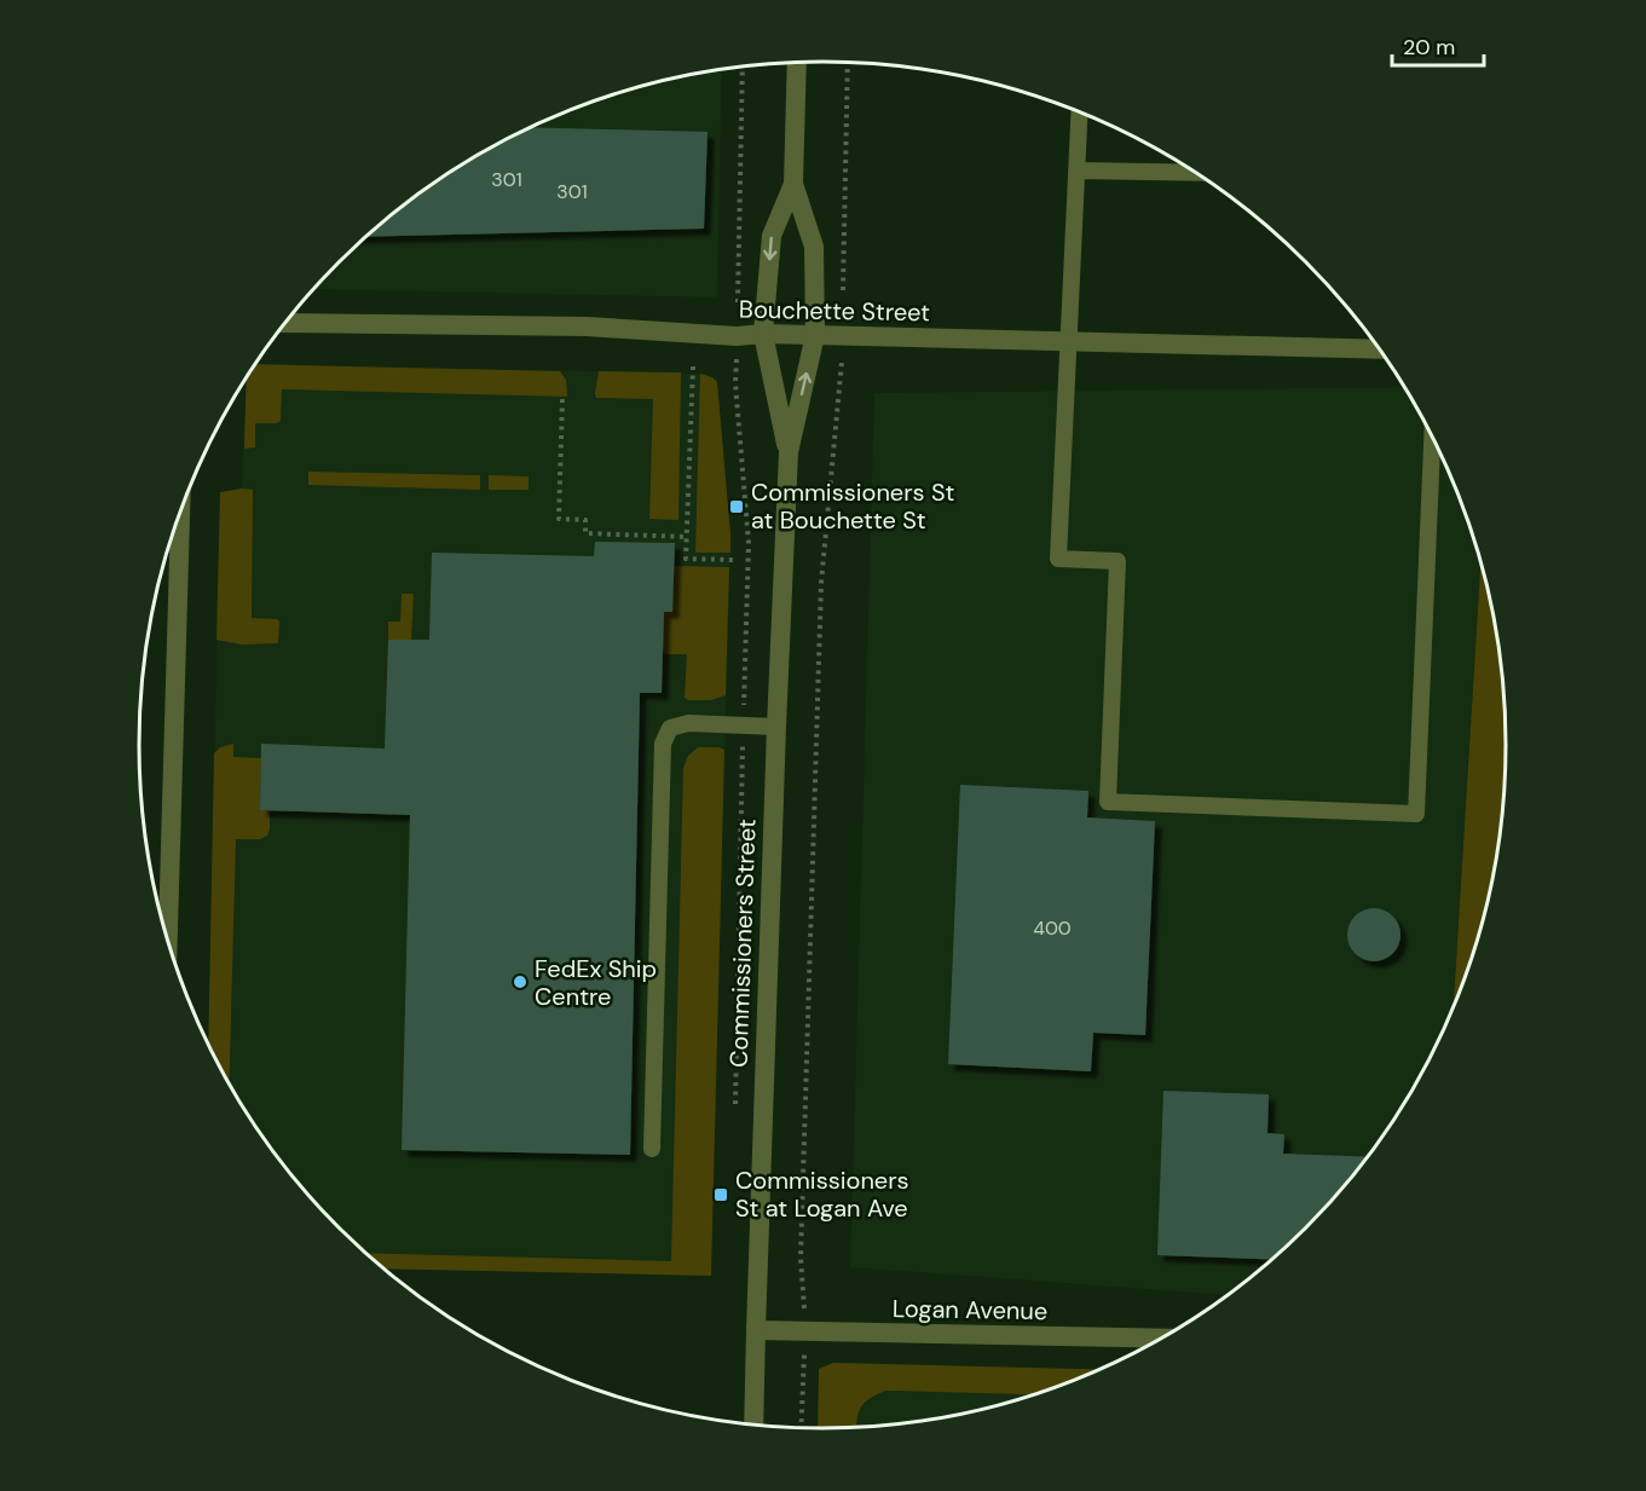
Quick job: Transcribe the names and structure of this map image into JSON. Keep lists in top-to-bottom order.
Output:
{
  "streets": {
    "street": ["Bouchette Street", "Commissioners Street", "Logan Avenue"]
  },
  "crossings": [
    ["Bouchette Street", "Commissioners Street"],
    ["Commissioners Street", "Logan Avenue"]
  ],
  "places": {
    "transit": ["Commissioners St at Bouchette St", "Commissioners St at Logan Ave"],
    "other": ["FedEx Ship Centre"]
  },
  "house_numbers": ["301", "301", "400"],
  "scale_bar": "20 m"
}
